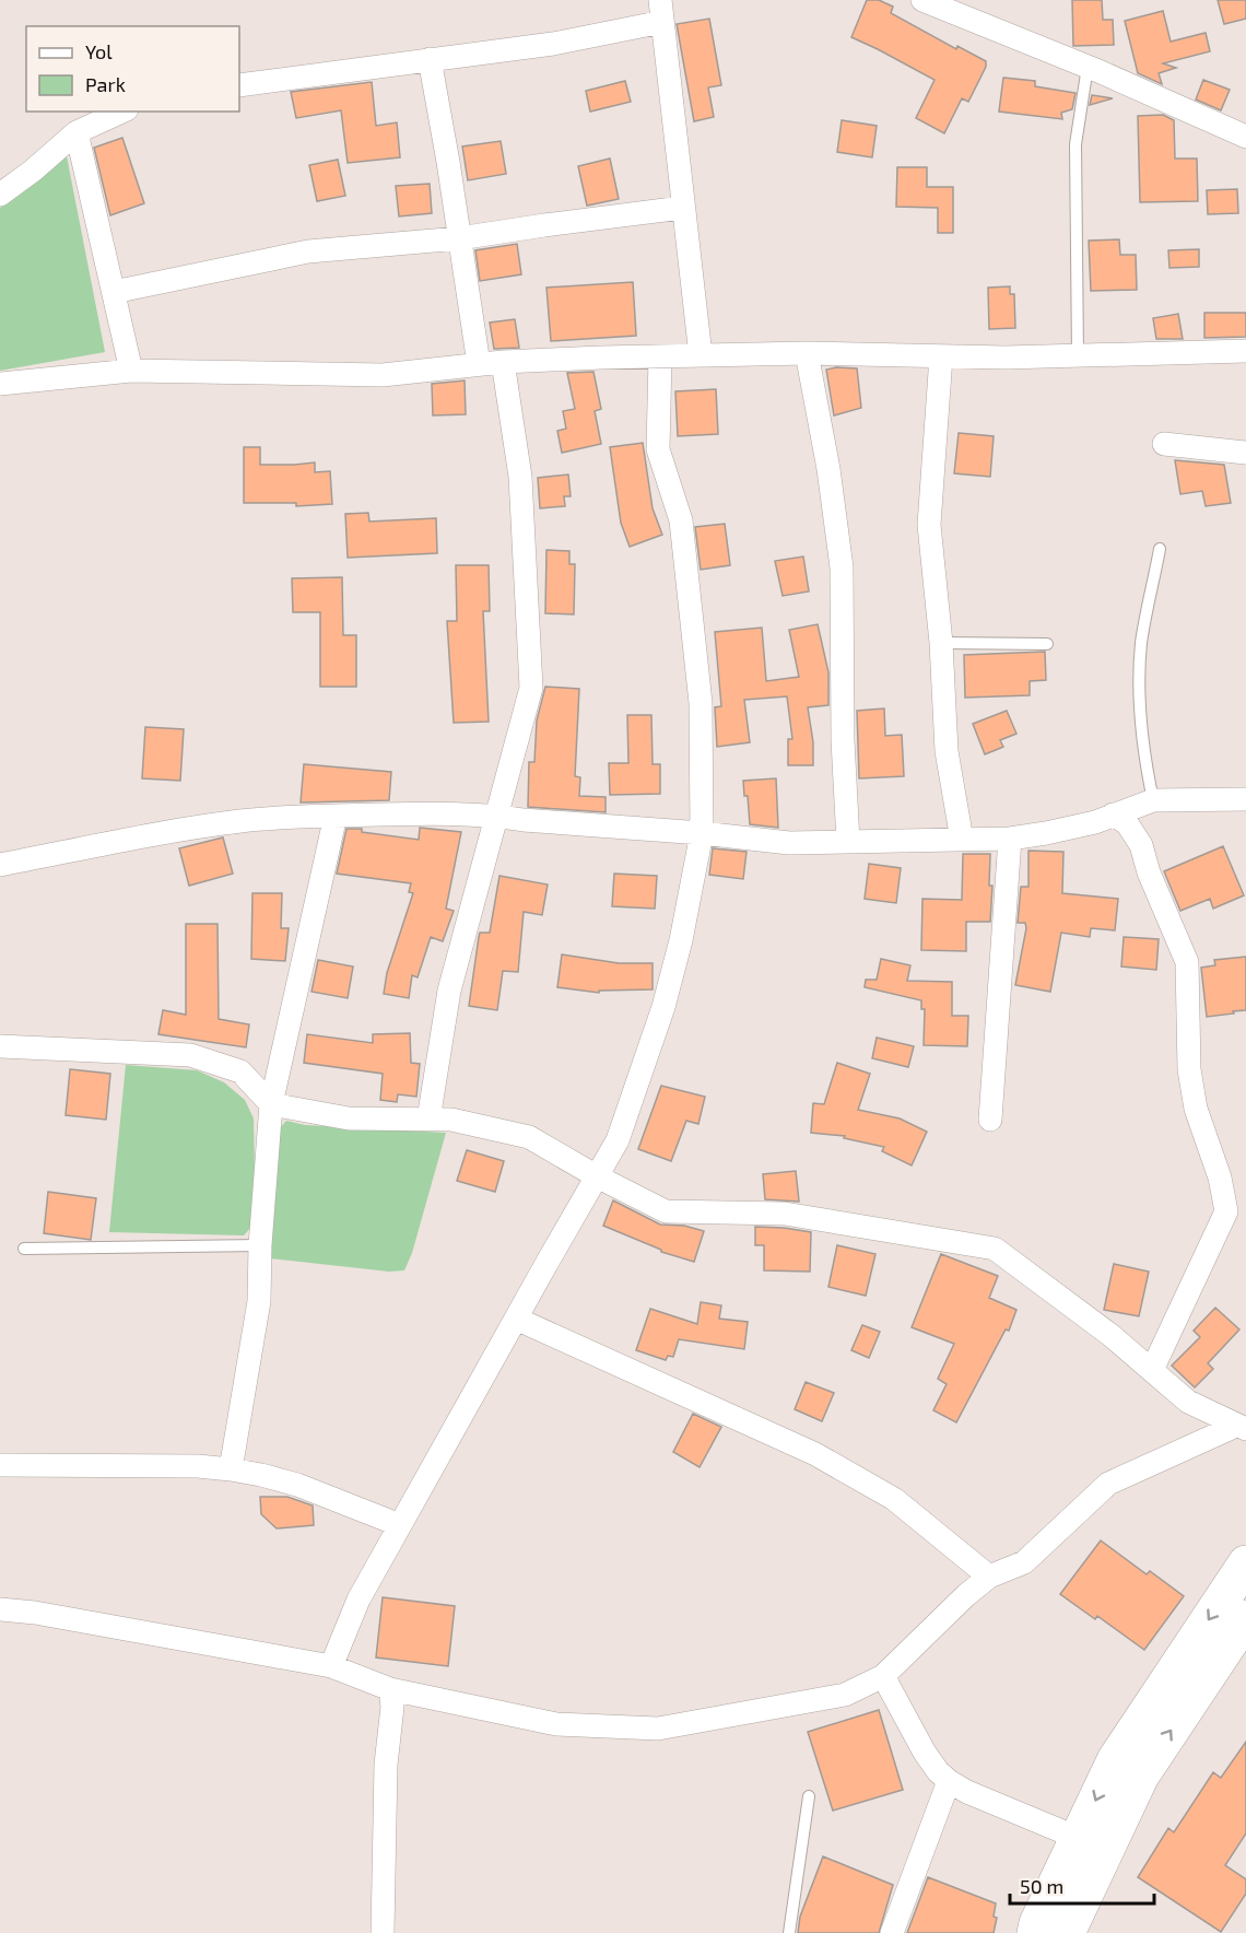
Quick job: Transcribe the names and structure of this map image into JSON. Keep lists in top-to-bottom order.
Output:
{
  "legend": ["Yol", "Park"],
  "scale_bar": "50 m"
}
